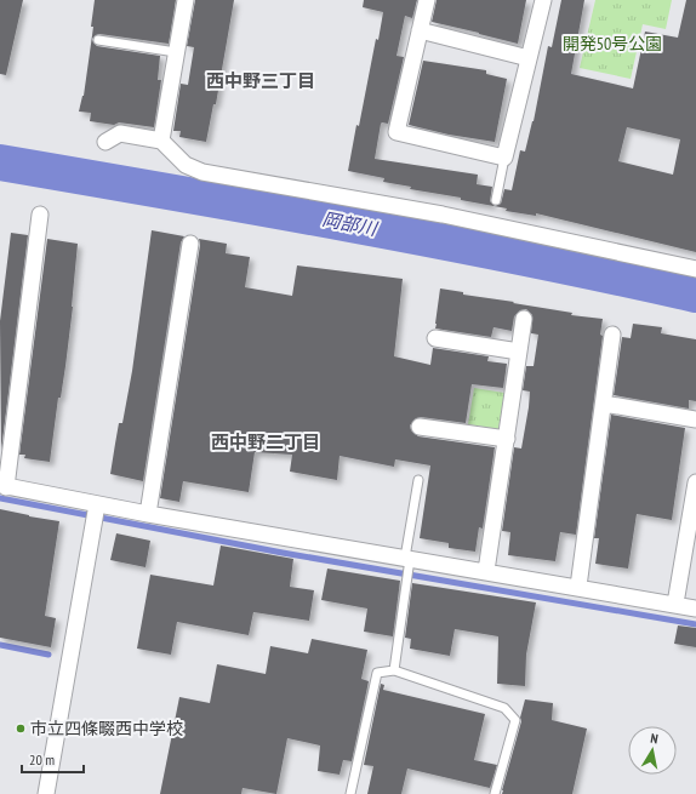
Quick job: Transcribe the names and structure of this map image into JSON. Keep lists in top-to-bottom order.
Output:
{
  "districts": ["西中野三丁目", "西中野二丁目"],
  "water": ["岡部川"],
  "parks": ["開発50号公園"],
  "places": ["市立四條畷西中学校"],
  "scale_bar": "20 m",
  "north": "top"
}
